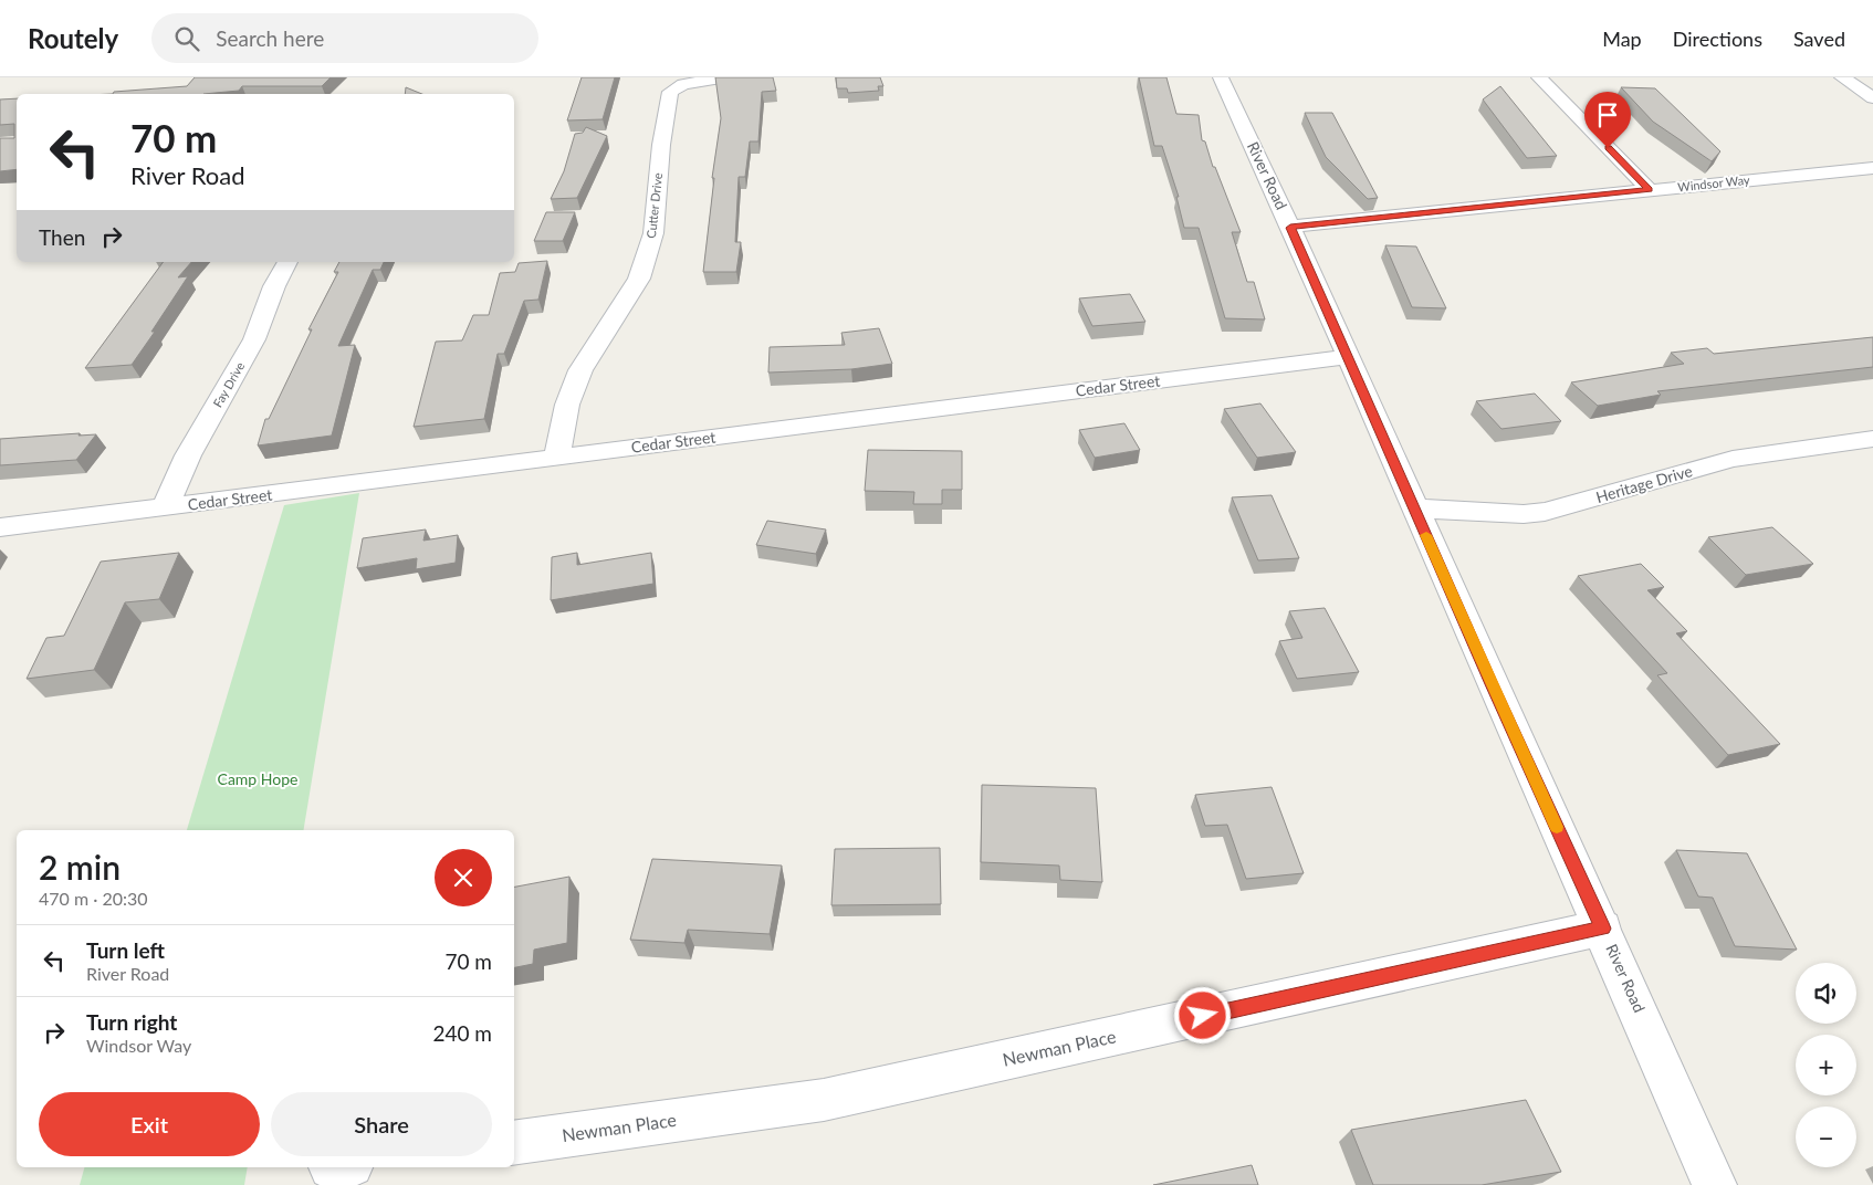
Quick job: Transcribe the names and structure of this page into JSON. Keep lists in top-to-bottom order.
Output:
{
  "streets": {
    "street": [
      "River Road",
      "Windsor Way",
      "Cutter Drive",
      "Fay Drive",
      "Cedar Street",
      "Heritage Drive",
      "Newman Place"
    ]
  },
  "crossings": [
    ["River Road", "Windsor Way"],
    ["River Road", "Cedar Street"],
    ["River Road", "Heritage Drive"],
    ["River Road", "Newman Place"],
    ["Cutter Drive", "Cedar Street"],
    ["Fay Drive", "Cedar Street"]
  ],
  "parks": ["Camp Hope"],
  "page": {
    "header": "Routely",
    "search": "Search here",
    "nav": ["Map", "Directions", "Saved"],
    "turn": ["70 m", "River Road"],
    "then": "Then",
    "heading": ["2 min", "470 m · 20:30"],
    "list": [
      {
        "name": "Turn left",
        "note": "River Road",
        "value": "70 m"
      },
      {
        "name": "Turn right",
        "note": "Windsor Way",
        "value": "240 m"
      }
    ],
    "map_buttons": ["+", "−"],
    "buttons": ["Exit", "Share"]
  }
}
